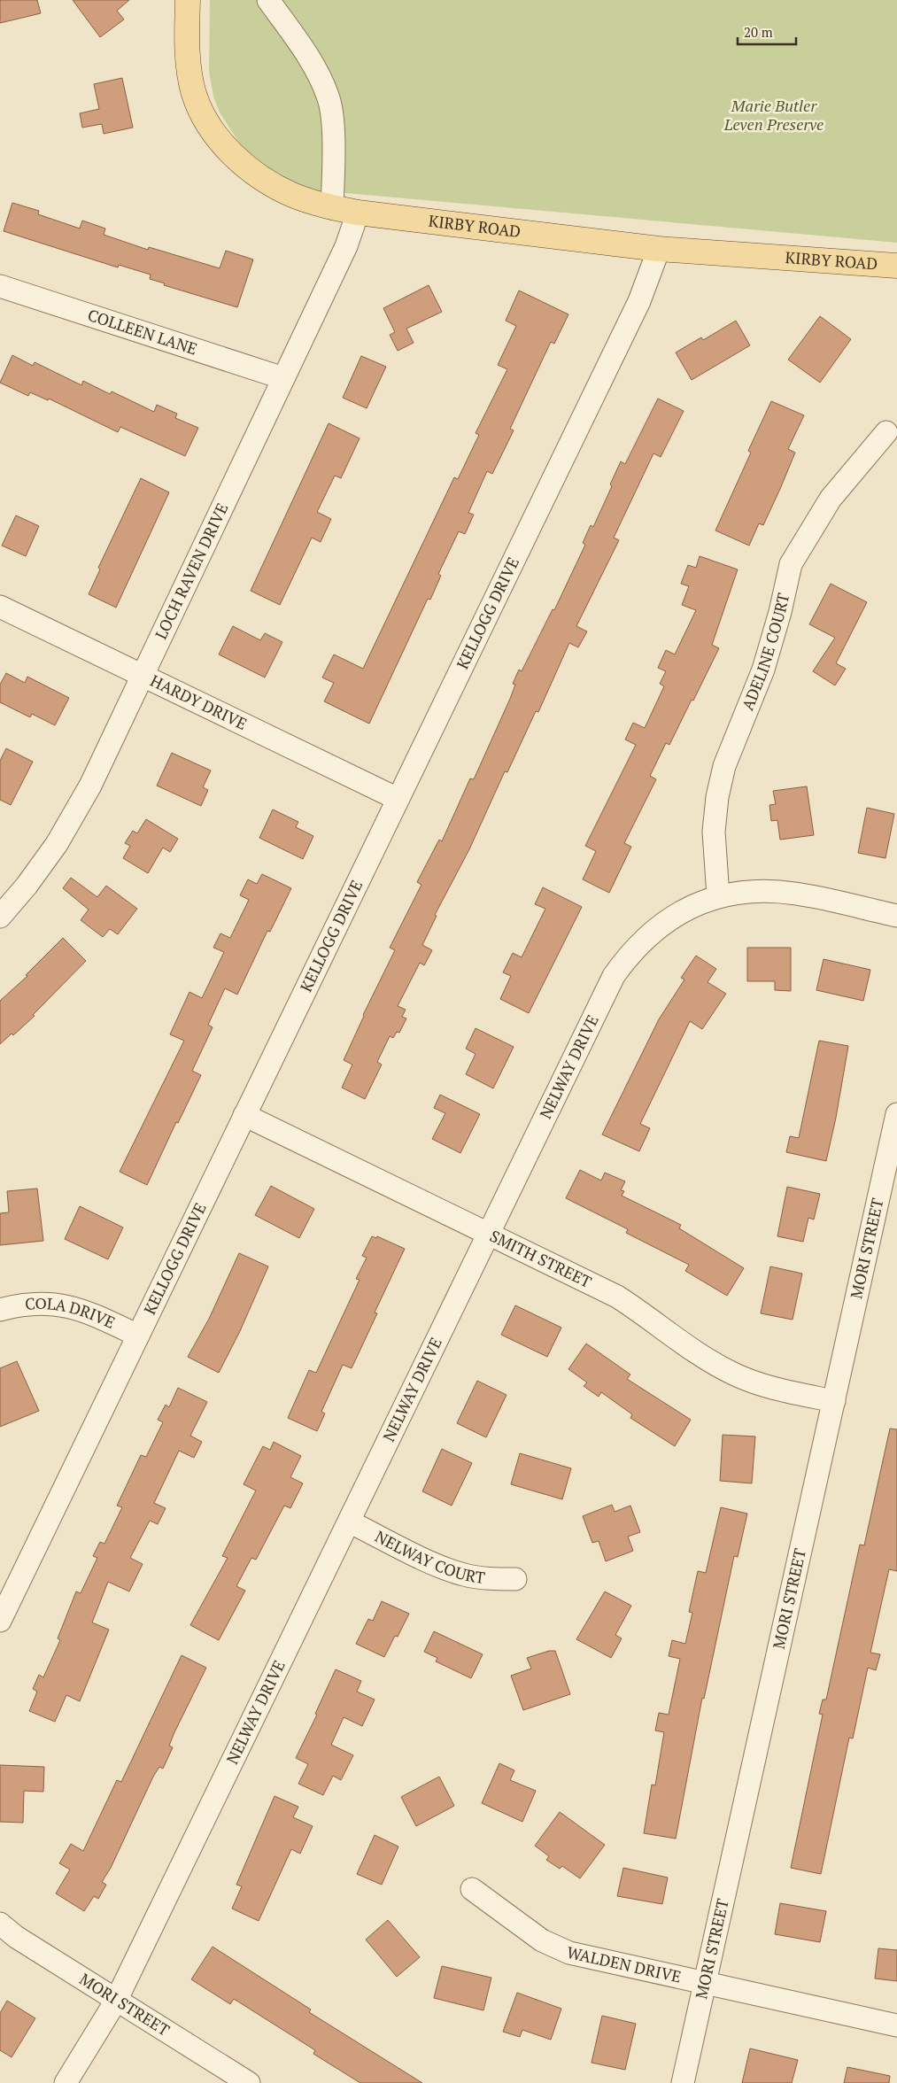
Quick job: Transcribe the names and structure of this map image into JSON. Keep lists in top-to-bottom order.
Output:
{
  "streets": {
    "main road": ["KIRBY ROAD"],
    "street": [
      "COLLEEN LANE",
      "LOCH RAVEN DRIVE",
      "KELLOGG DRIVE",
      "ADELINE COURT",
      "HARDY DRIVE",
      "NELWAY DRIVE",
      "MORI STREET",
      "SMITH STREET",
      "COLA DRIVE",
      "NELWAY COURT",
      "WALDEN DRIVE"
    ]
  },
  "crossings": [
    ["KIRBY ROAD", "LOCH RAVEN DRIVE"],
    ["KIRBY ROAD", "KELLOGG DRIVE"],
    ["COLLEEN LANE", "LOCH RAVEN DRIVE"],
    ["LOCH RAVEN DRIVE", "HARDY DRIVE"],
    ["KELLOGG DRIVE", "HARDY DRIVE"],
    ["KELLOGG DRIVE", "SMITH STREET"],
    ["KELLOGG DRIVE", "COLA DRIVE"],
    ["ADELINE COURT", "NELWAY DRIVE"],
    ["NELWAY DRIVE", "MORI STREET"],
    ["NELWAY DRIVE", "SMITH STREET"],
    ["NELWAY DRIVE", "NELWAY COURT"],
    ["MORI STREET", "SMITH STREET"],
    ["MORI STREET", "WALDEN DRIVE"]
  ],
  "parks": ["Marie Butler Leven Preserve"],
  "scale_bar": "20 m"
}
